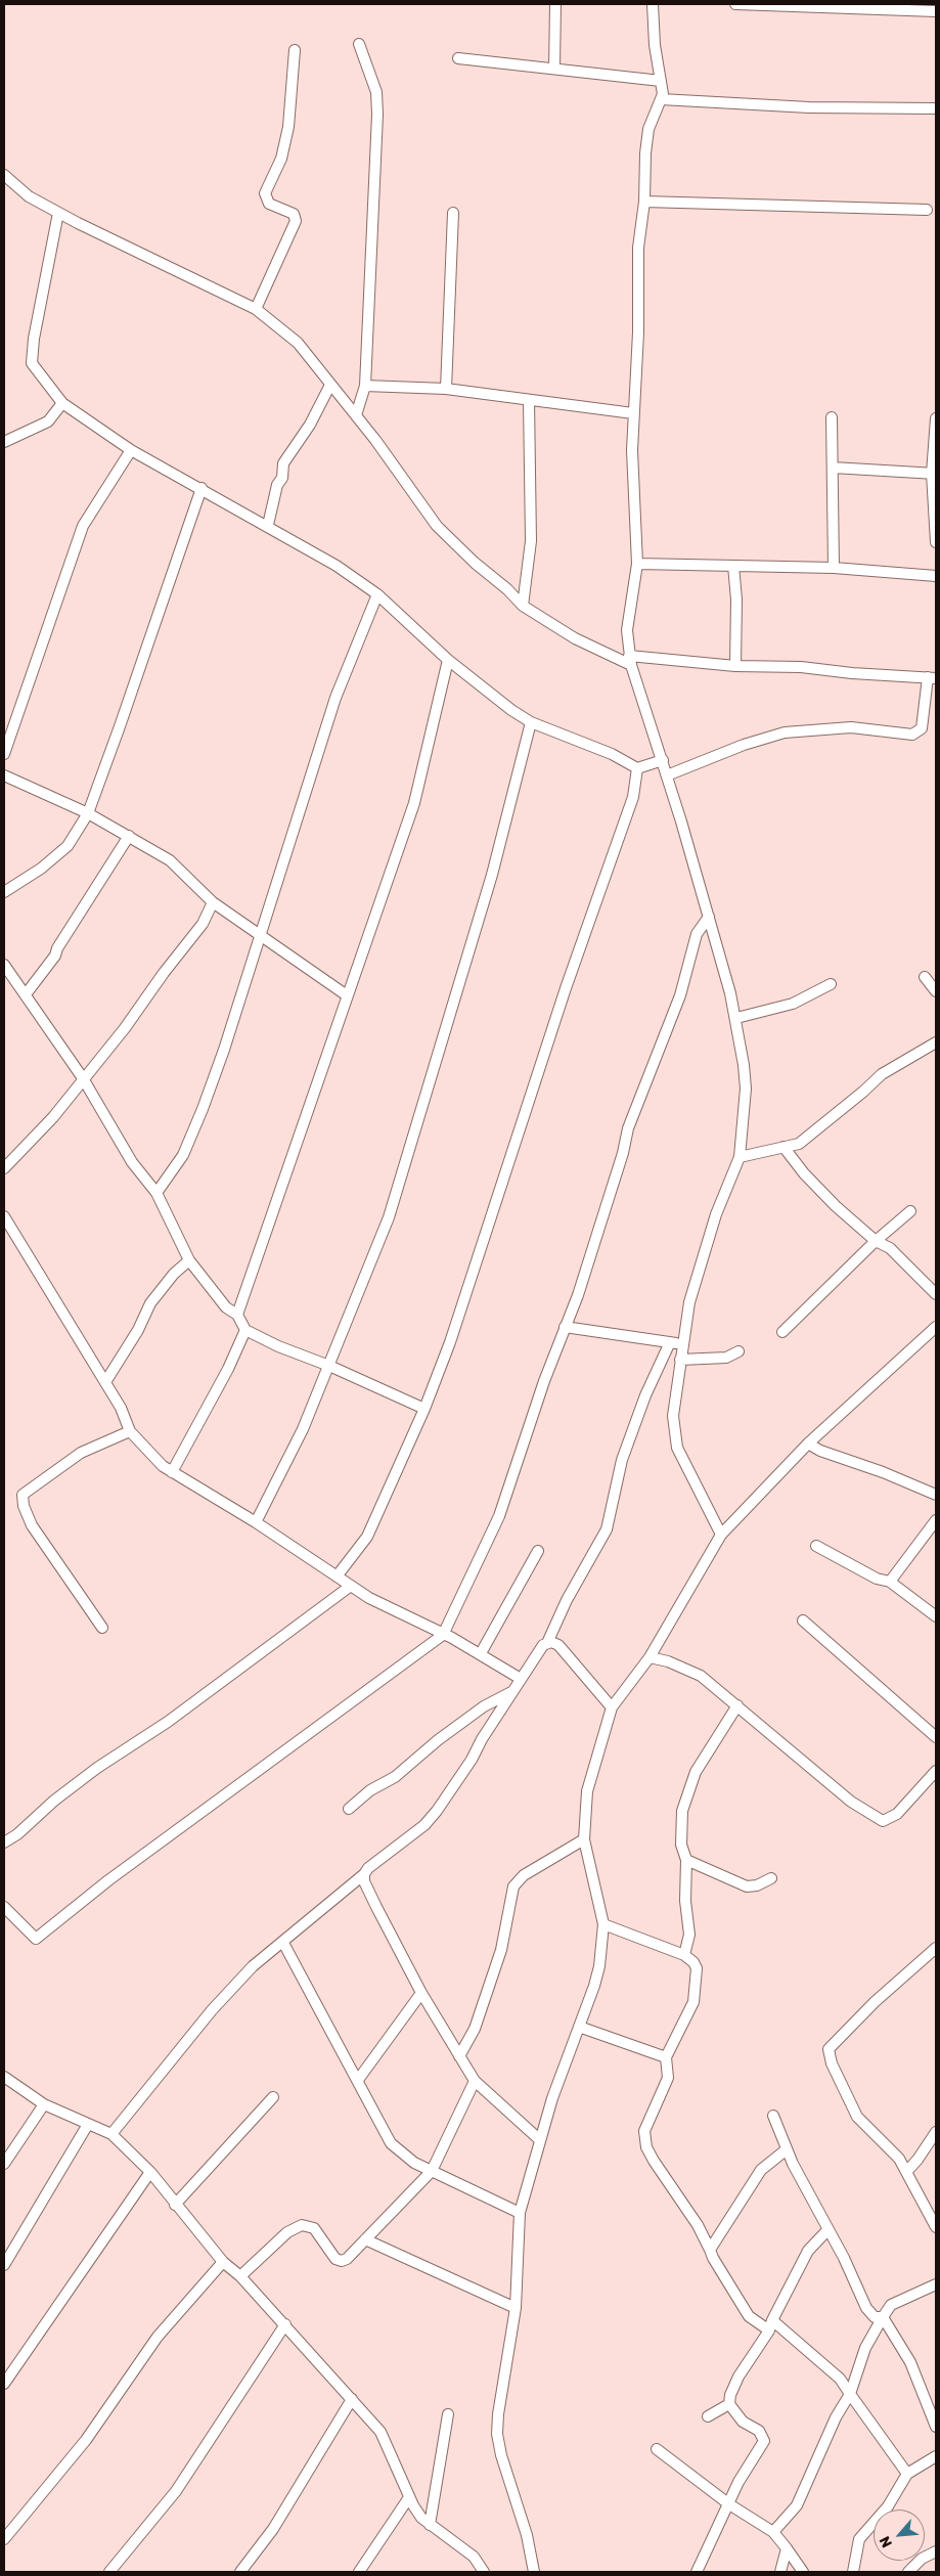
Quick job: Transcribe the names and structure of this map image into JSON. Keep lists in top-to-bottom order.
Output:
{
  "north": "bottom left"
}
